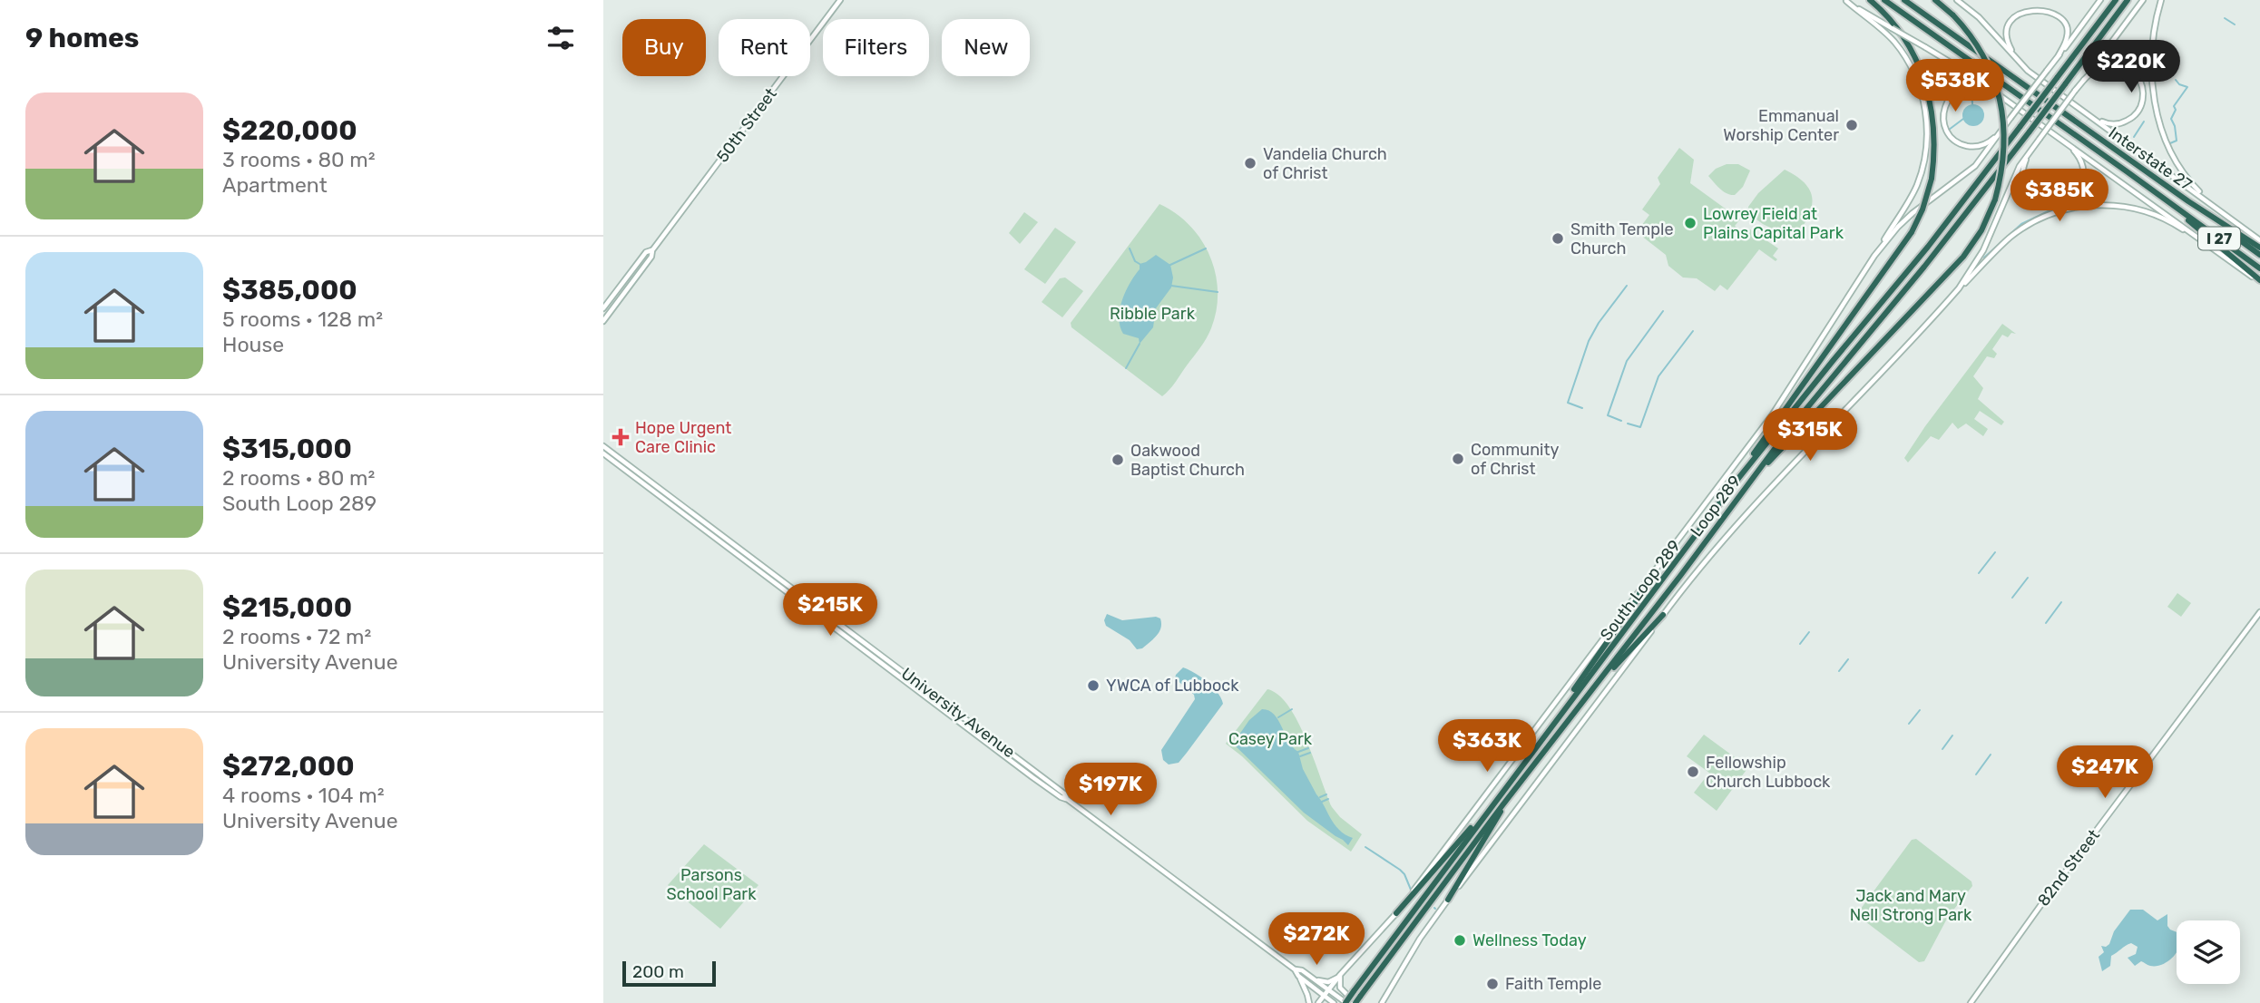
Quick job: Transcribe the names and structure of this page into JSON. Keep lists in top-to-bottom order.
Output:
{
  "streets": {
    "highway": ["I 27", "Loop 289"],
    "main road": [
      "50th Street",
      "Interstate 27",
      "South Loop 289",
      "University Avenue",
      "82nd Street"
    ]
  },
  "crossings": [
    ["Loop 289", "University Avenue"],
    ["South Loop 289", "University Avenue"]
  ],
  "parks": [
    "Ribble Park",
    "Casey Park",
    "Parsons School Park",
    "Jack and Mary Nell Strong Park"
  ],
  "places": {
    "other": [
      "Emmanual Worship Center",
      "Vandelia Church of Christ",
      "Lowrey Field at Plains Capital Park",
      "Smith Temple Church",
      "Community of Christ",
      "Oakwood Baptist Church",
      "YWCA of Lubbock",
      "Fellowship Church Lubbock",
      "Wellness Today",
      "Faith Temple"
    ],
    "health": ["Hope Urgent Care Clinic"]
  },
  "scale_bar": "200 m",
  "page": {
    "heading": "9 homes",
    "chip": [
      "Buy",
      "Rent",
      "Filters",
      "New"
    ],
    "price": [
      "$220K",
      "$538K",
      "$385K",
      "$315K",
      "$215K",
      "$363K",
      "$247K",
      "$197K",
      "$272K"
    ],
    "list": [
      {
        "name": "$220,000",
        "note": "3 rooms · 80 m² · Apartment"
      },
      {
        "name": "$385,000",
        "note": "5 rooms · 128 m² · House"
      },
      {
        "name": "$315,000",
        "note": "2 rooms · 80 m² · South Loop 289"
      },
      {
        "name": "$215,000",
        "note": "2 rooms · 72 m² · University Avenue"
      },
      {
        "name": "$272,000",
        "note": "4 rooms · 104 m² · University Avenue"
      }
    ],
    "scale": "200 m"
  }
}
